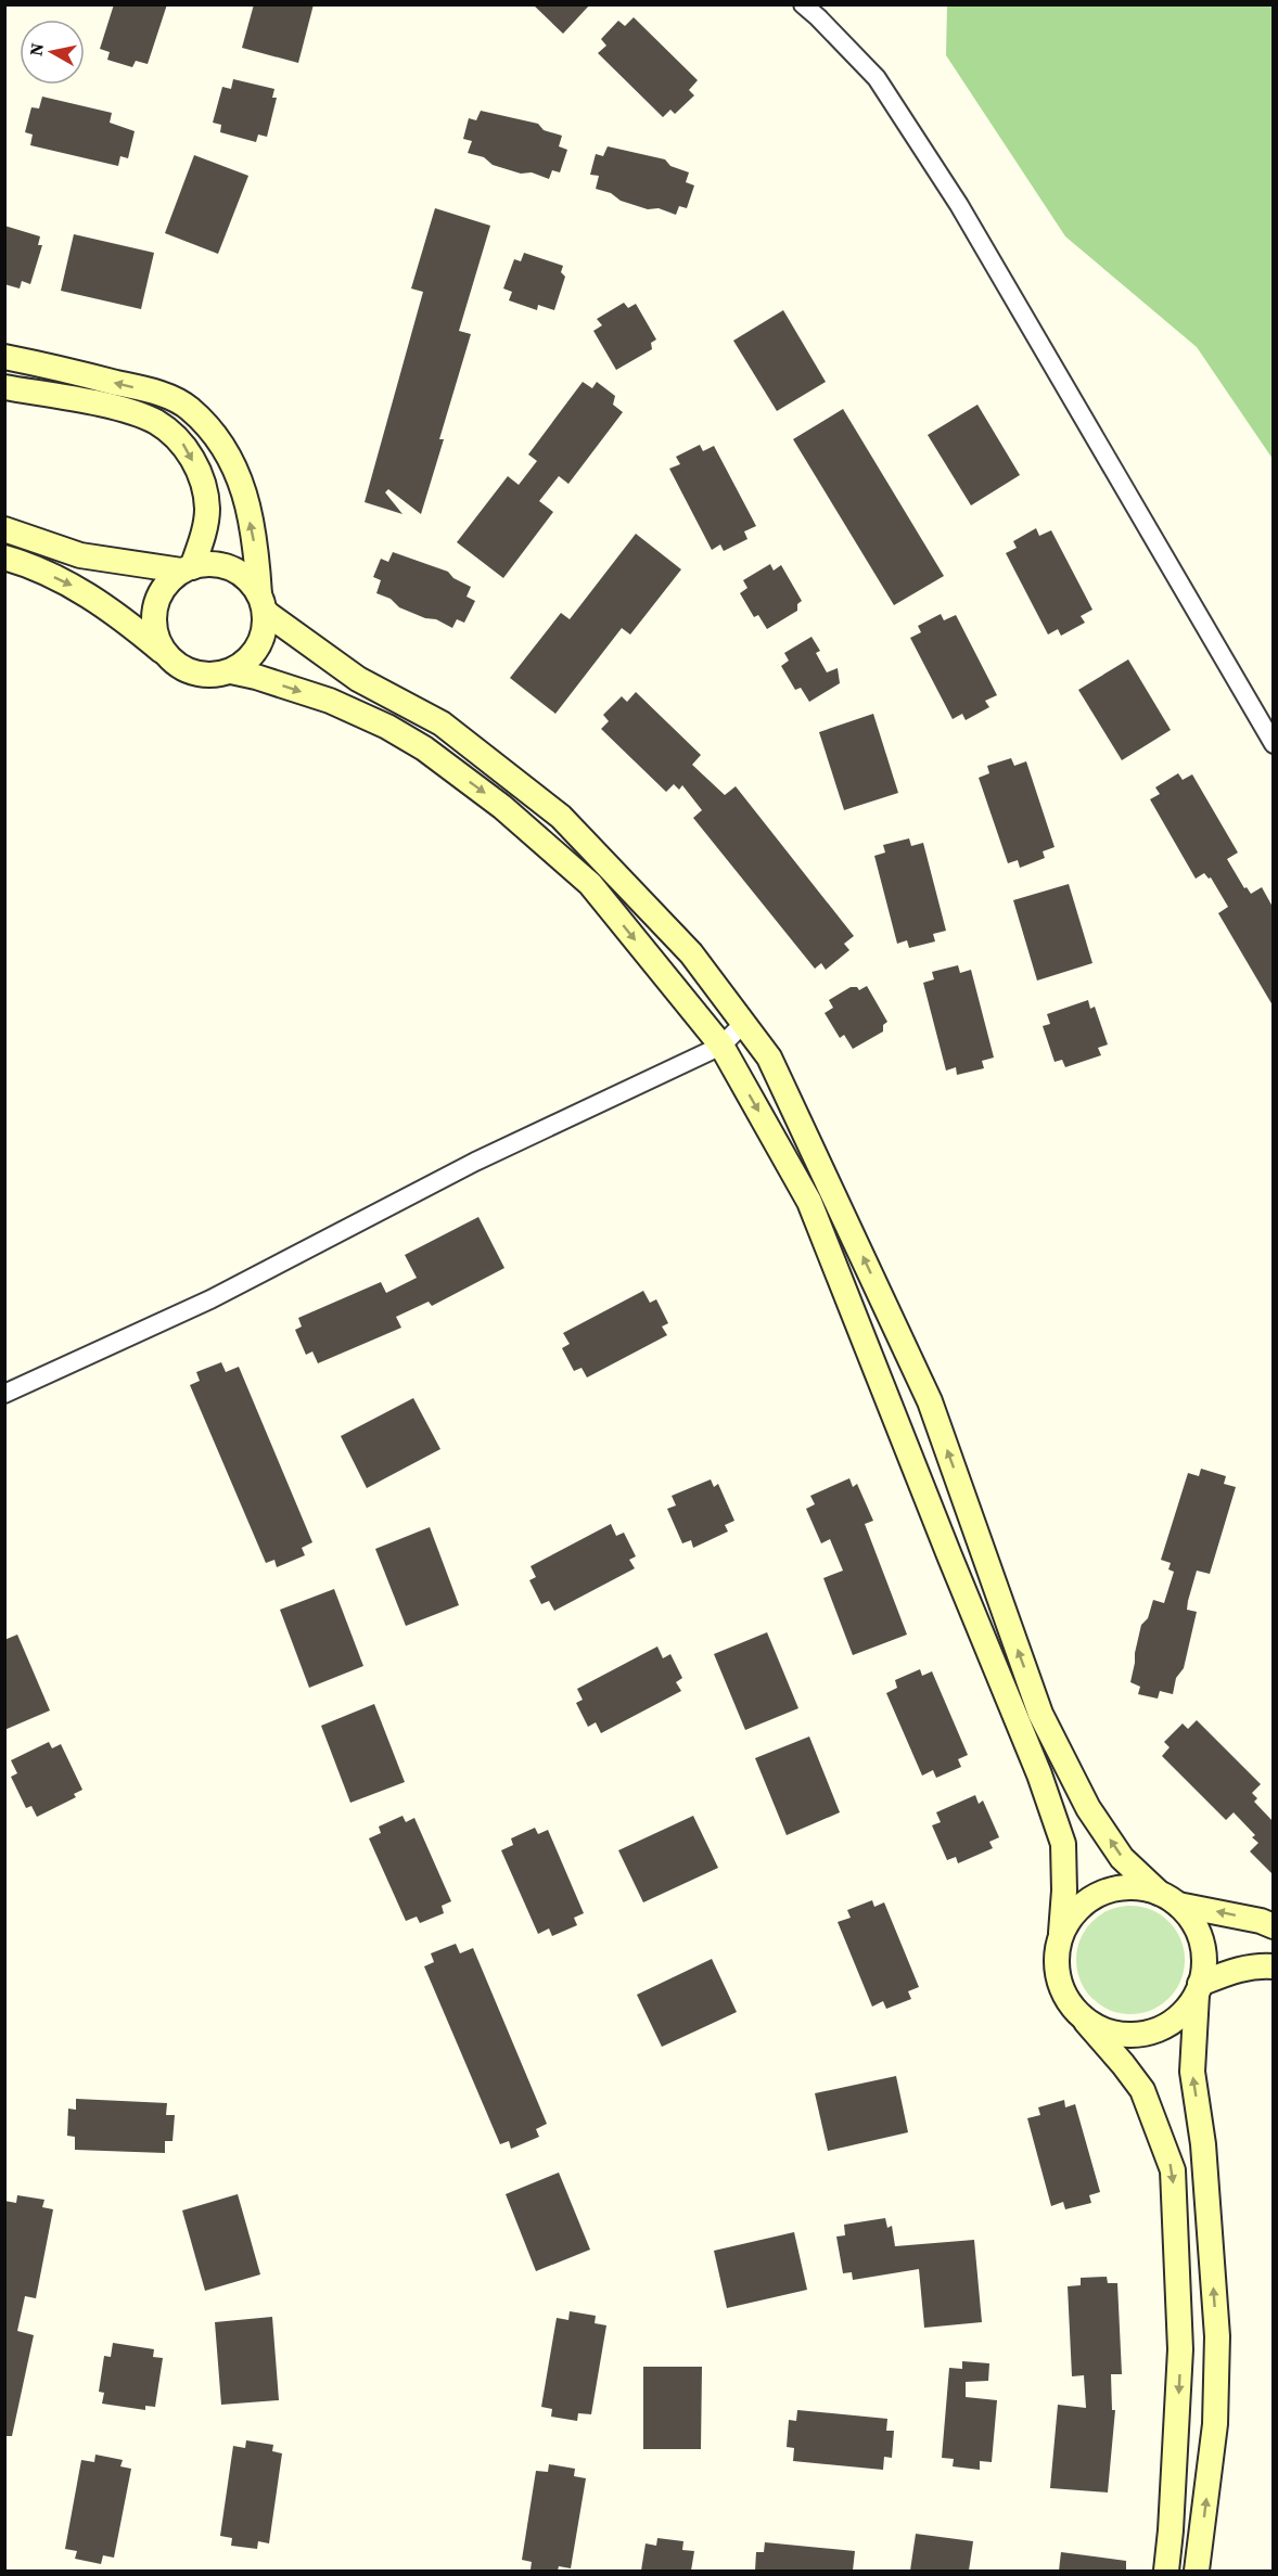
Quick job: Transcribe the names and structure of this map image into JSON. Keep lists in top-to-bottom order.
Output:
{
  "north": "left"
}
